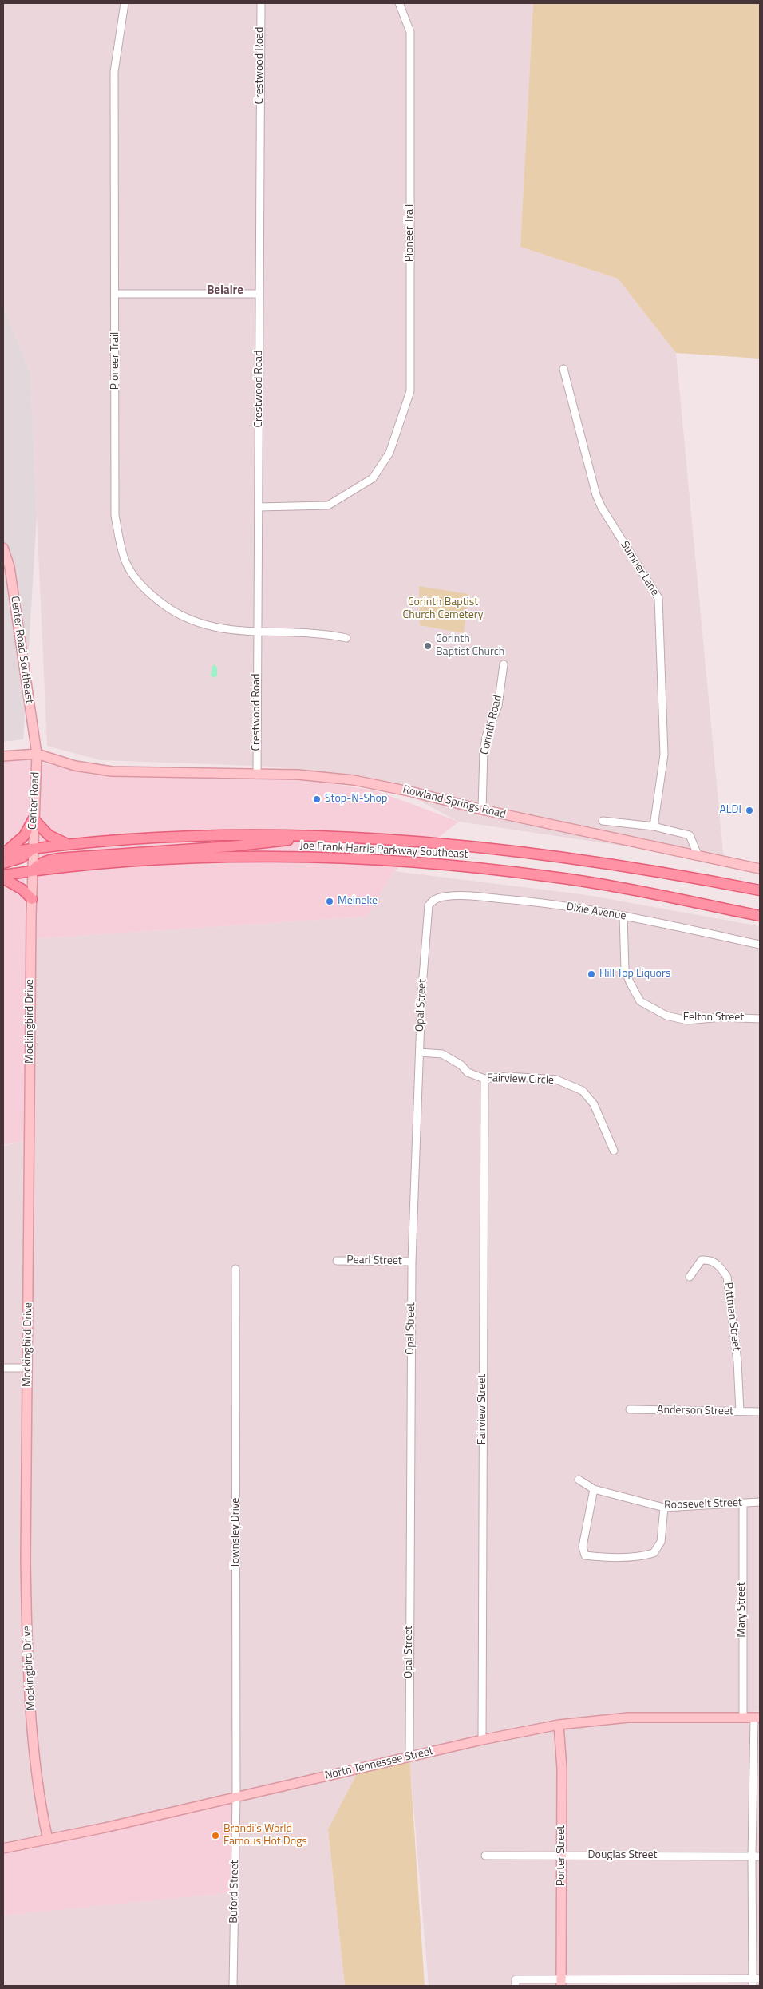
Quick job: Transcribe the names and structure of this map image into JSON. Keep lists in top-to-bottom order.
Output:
{
  "streets": {
    "main road": ["Joe Frank Harris Parkway Southeast"],
    "street": [
      "Crestwood Road",
      "Pioneer Trail",
      "Sumner Lane",
      "Center Road Southeast",
      "Corinth Road",
      "Center Road",
      "Rowland Springs Road",
      "Dixie Avenue",
      "Opal Street",
      "Felton Street",
      "Mockingbird Drive",
      "Fairview Circle",
      "Pearl Street",
      "Pittman Street",
      "Fairview Street",
      "Anderson Street",
      "Roosevelt Street",
      "Townsley Drive",
      "Mary Street",
      "North Tennessee Street",
      "Porter Street",
      "Douglas Street",
      "Buford Street"
    ]
  },
  "crossings": [
    ["Crestwood Road", "Pioneer Trail"],
    ["Crestwood Road", "Rowland Springs Road"],
    ["Center Road Southeast", "Center Road"],
    ["Center Road Southeast", "Rowland Springs Road"],
    ["Corinth Road", "Rowland Springs Road"],
    ["Center Road", "Rowland Springs Road"],
    ["Center Road", "Joe Frank Harris Parkway Southeast"],
    ["Center Road", "Mockingbird Drive"],
    ["Joe Frank Harris Parkway Southeast", "Mockingbird Drive"],
    ["Dixie Avenue", "Opal Street"],
    ["Dixie Avenue", "Felton Street"],
    ["Opal Street", "Fairview Circle"],
    ["Opal Street", "Pearl Street"],
    ["Opal Street", "North Tennessee Street"],
    ["Mockingbird Drive", "North Tennessee Street"],
    ["Fairview Circle", "Fairview Street"],
    ["Pittman Street", "Anderson Street"],
    ["Fairview Street", "North Tennessee Street"],
    ["Roosevelt Street", "Mary Street"],
    ["Townsley Drive", "North Tennessee Street"],
    ["Townsley Drive", "Buford Street"],
    ["Mary Street", "North Tennessee Street"],
    ["North Tennessee Street", "Porter Street"],
    ["North Tennessee Street", "Buford Street"],
    ["Porter Street", "Douglas Street"]
  ],
  "districts": ["Belaire"],
  "parks": ["Corinth Baptist Church Cemetery"],
  "places": [
    "Corinth Baptist Church",
    "Stop-N-Shop",
    "ALDI",
    "Meineke",
    "Hill Top Liquors",
    "Brandi's World Famous Hot Dogs"
  ]
}
